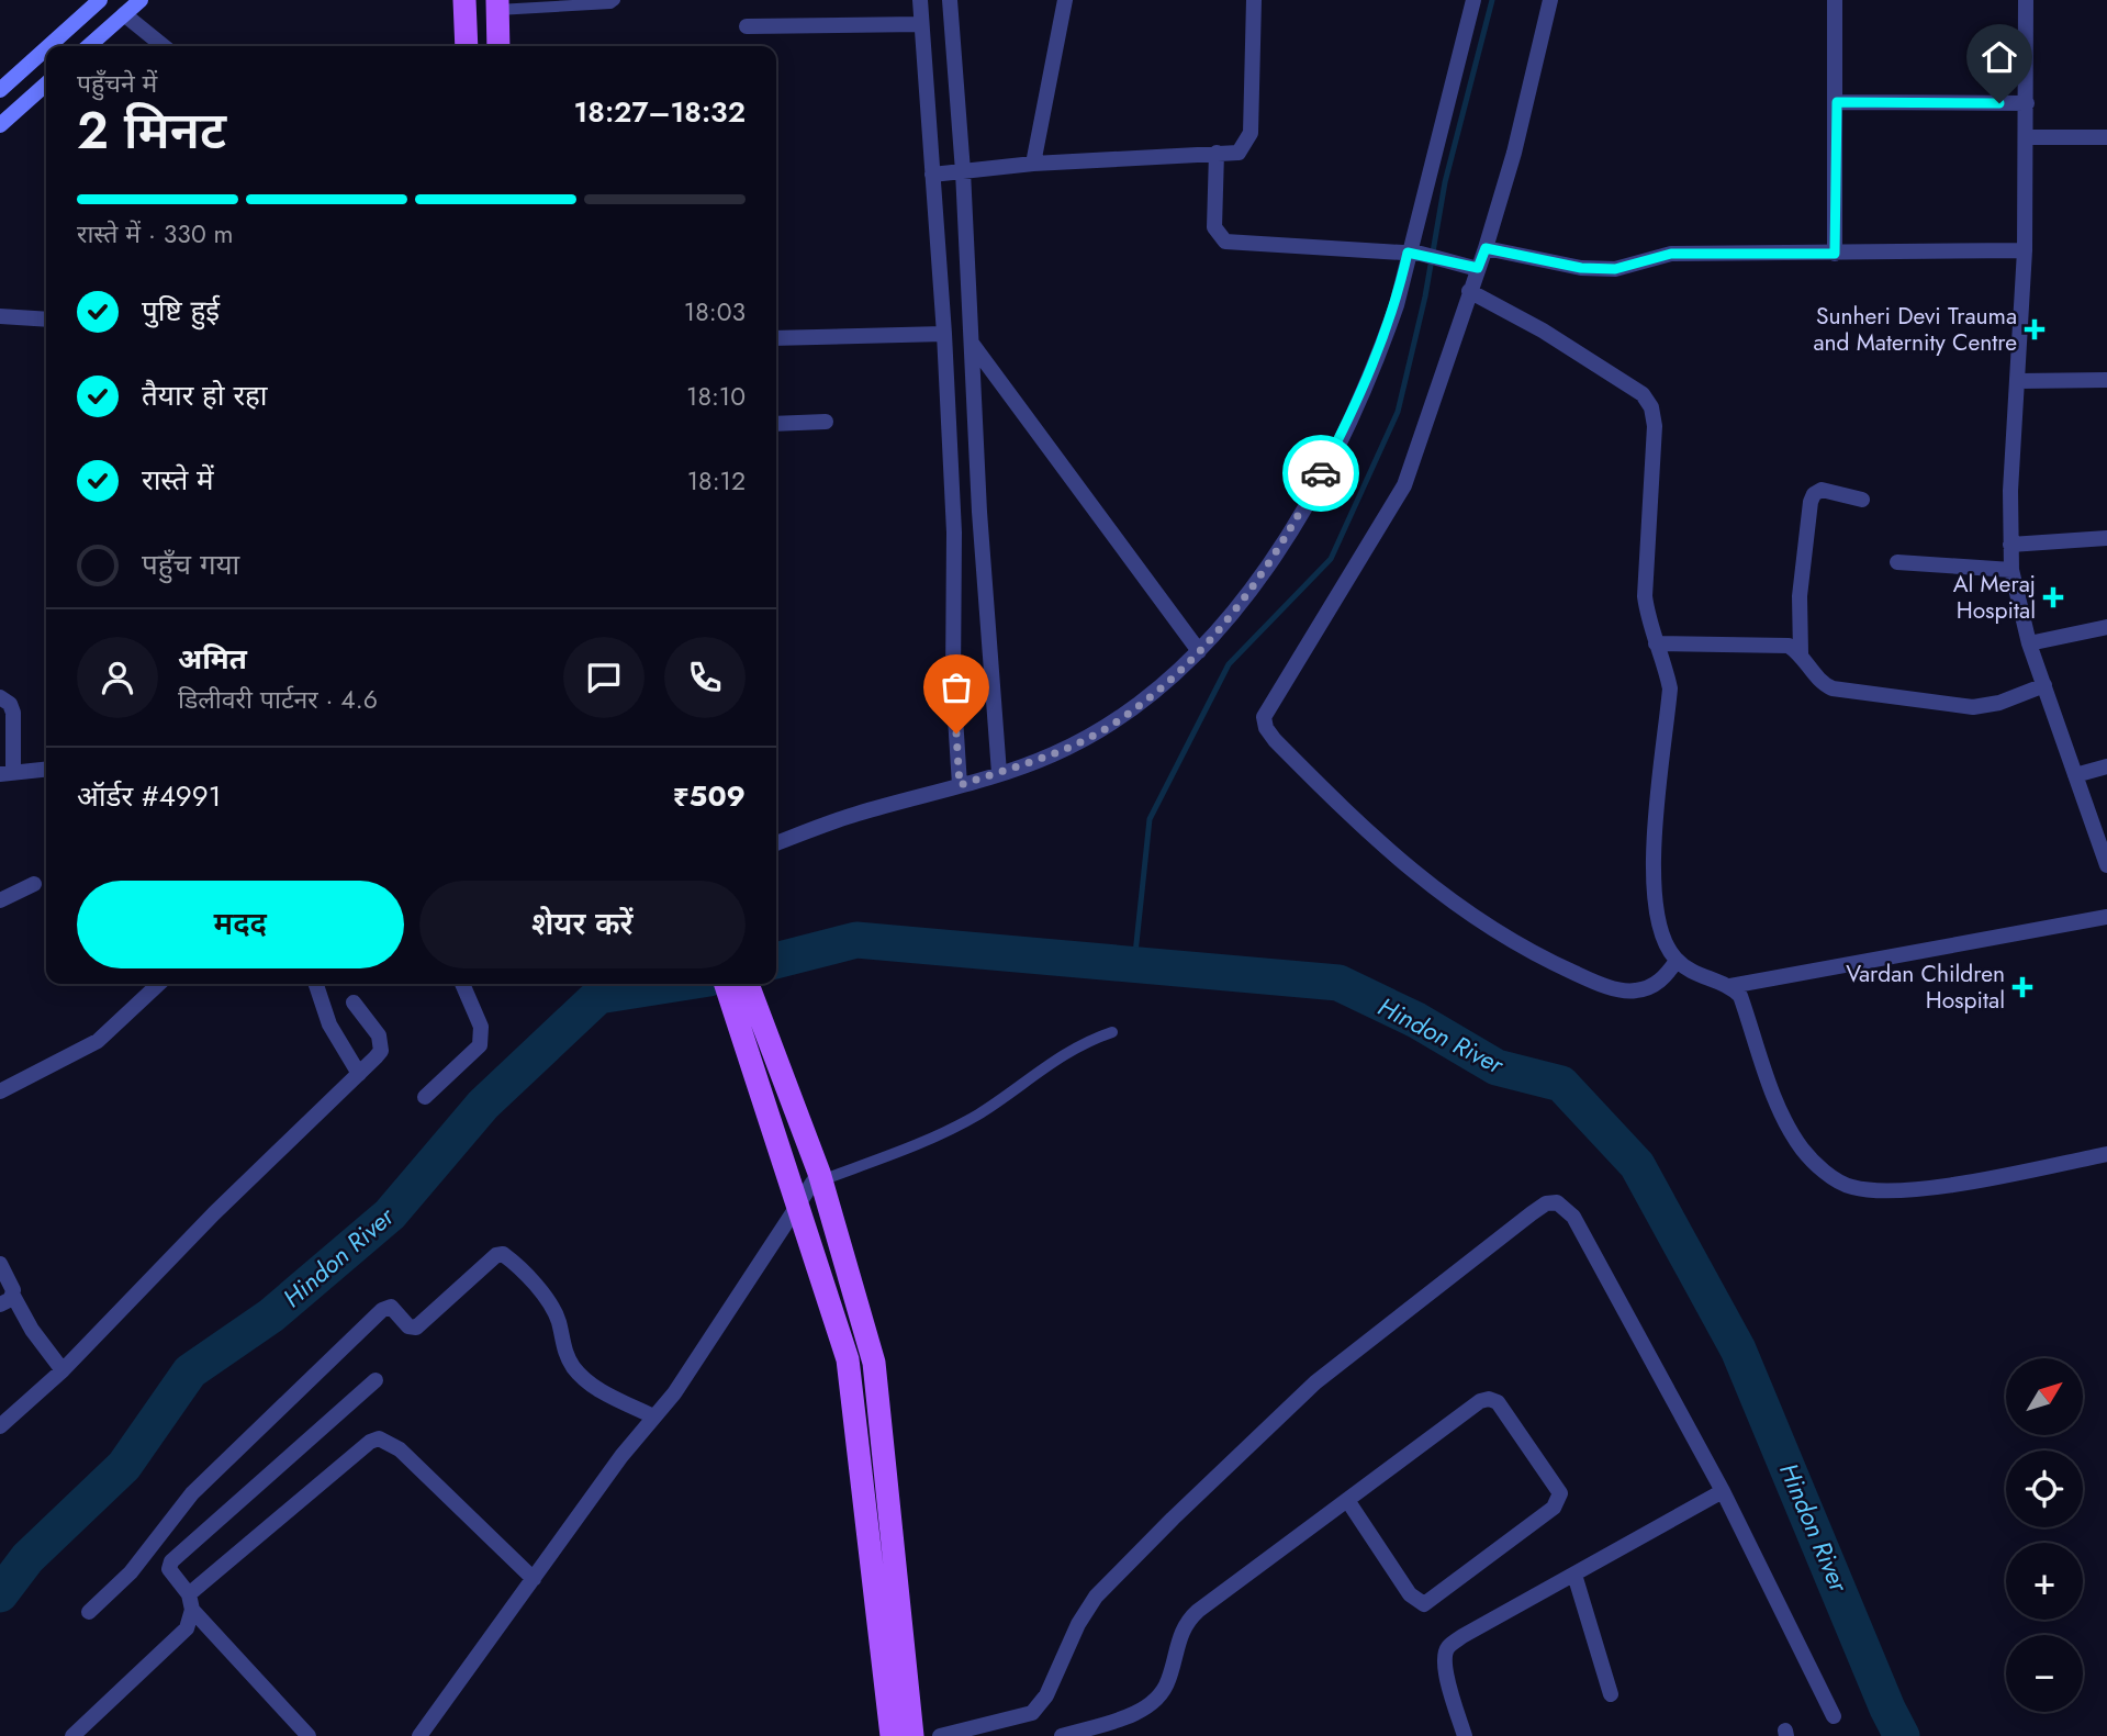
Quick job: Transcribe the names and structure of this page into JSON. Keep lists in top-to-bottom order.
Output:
{
  "water": ["Hindon River"],
  "places": {
    "health": ["Sunheri Devi Trauma and Maternity Centre", "Al Meraj Hospital", "Vardan Children Hospital"]
  },
  "north": "top right",
  "page": {
    "heading": ["2 मिनट", "पहुँचने में", "18:27–18:32"],
    "panel": [
      "अमित",
      "डिलीवरी पार्टनर · 4.6",
      "ऑर्डर #4991",
      "₹509"
    ],
    "bar": "रास्ते में · 330 m",
    "list": [
      ["पुष्टि हुई", "18:03"],
      ["तैयार हो रहा", "18:10"],
      ["रास्ते में", "18:12"],
      "पहुँच गया"
    ],
    "buttons": ["मदद", "शेयर करें"],
    "map_buttons": ["+", "−"]
  }
}
